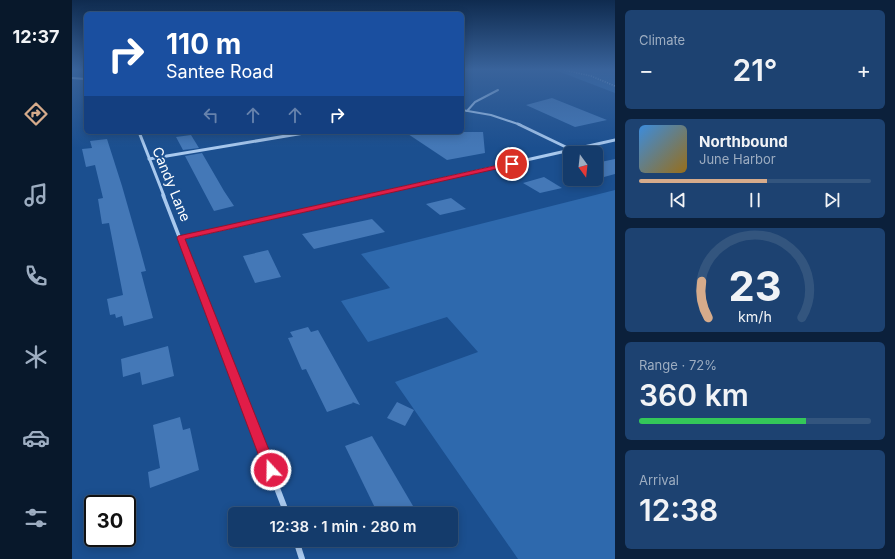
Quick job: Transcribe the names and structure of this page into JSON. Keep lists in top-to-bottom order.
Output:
{
  "streets": {
    "street": ["Candy Lane"]
  },
  "north": "bottom",
  "page": {
    "tabs": "12:37",
    "tile": [
      "Climate",
      ["Range · 72%", "360 km"],
      ["Arrival", "12:38"]
    ],
    "turn": ["110 m", "Santee Road"],
    "heat": ["−", "21°", "+"],
    "song": ["Northbound", "June Harbor"],
    "limit": "30",
    "trip": "12:38 · 1 min · 280 m",
    "gauge": ["23", "km/h"]
  }
}
